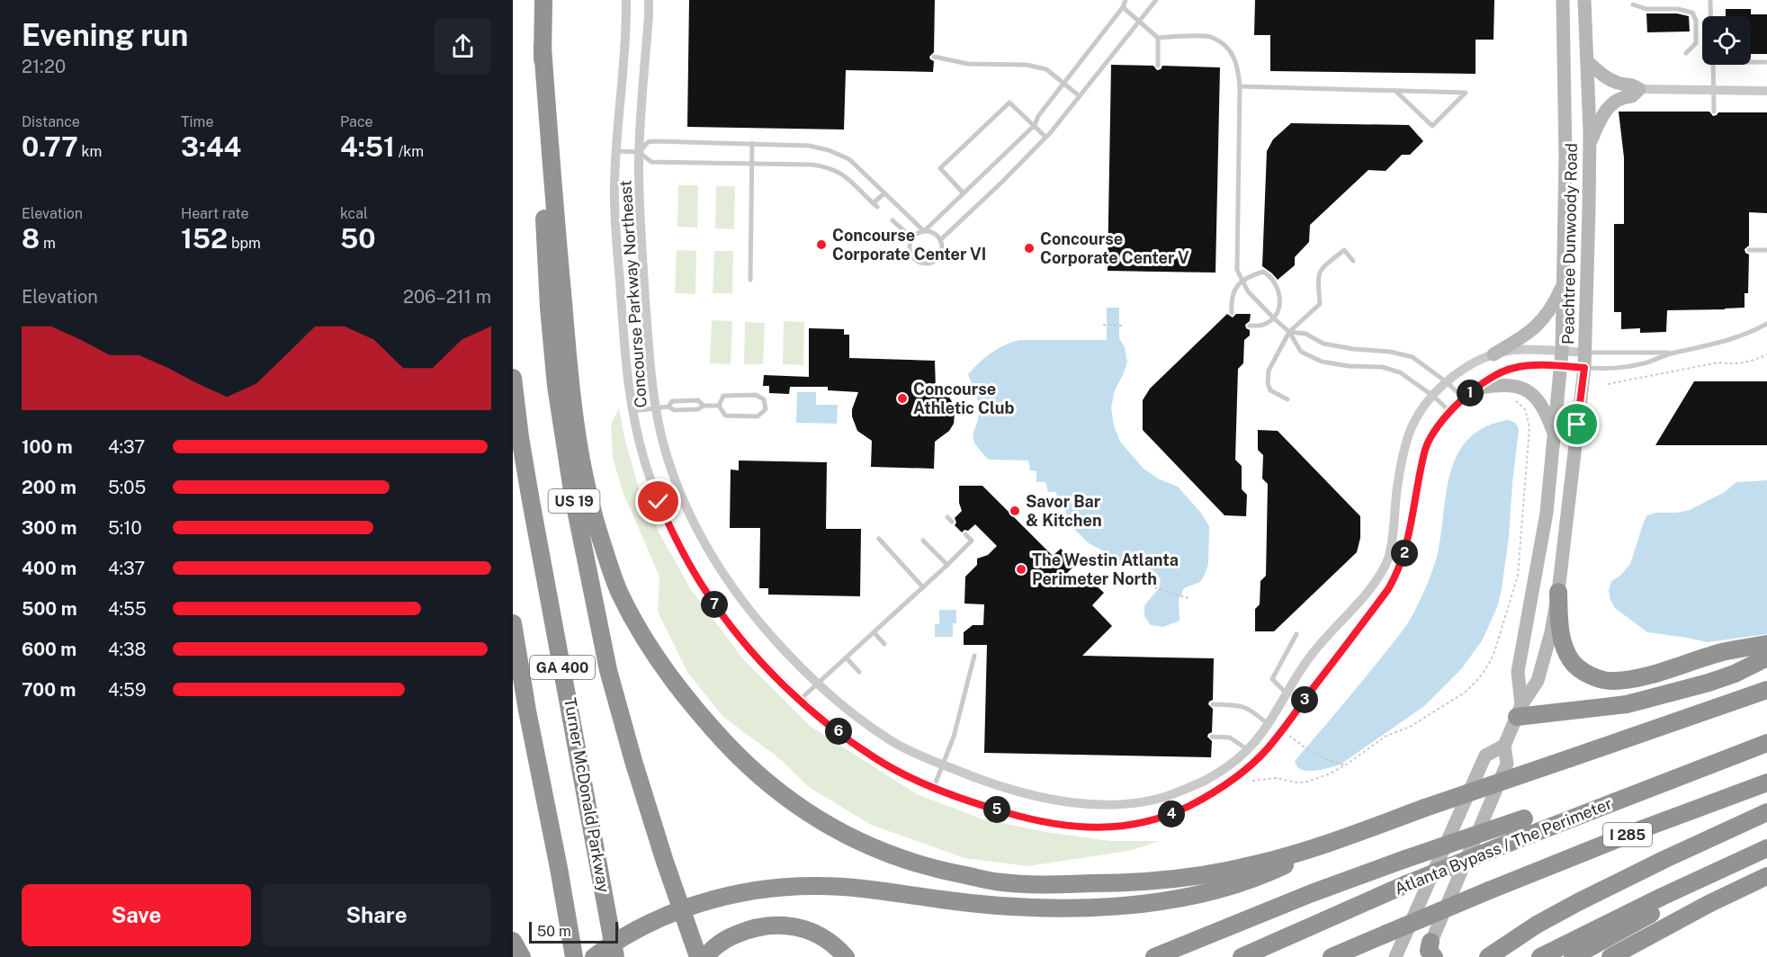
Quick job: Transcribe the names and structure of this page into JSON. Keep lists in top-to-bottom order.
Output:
{
  "streets": {
    "highway": [
      "US 19",
      "GA 400",
      "Turner McDonald Parkway",
      "I 285",
      "Atlanta Bypass / The Perimeter"
    ],
    "main road": ["Peachtree Dunwoody Road"],
    "street": ["Concourse Parkway Northeast"]
  },
  "crossings": [
    ["Peachtree Dunwoody Road", "Concourse Parkway Northeast"]
  ],
  "places": [
    "Concourse Corporate Center VI",
    "Concourse Corporate Center V",
    "Concourse Athletic Club",
    "Savor Bar & Kitchen",
    "The Westin Atlanta Perimeter North"
  ],
  "scale_bar": "50 m",
  "page": {
    "heading": ["Evening run", "21:20"],
    "stats": [
      ["Distance", "0.77 km"],
      ["Time", "3:44"],
      ["Pace", "4:51 /km"],
      ["Elevation", "8 m"],
      ["Heart rate", "152 bpm"],
      ["kcal", "50"]
    ],
    "chart": ["Elevation", "206–211 m"],
    "pins": [
      "1",
      "2",
      "7",
      "3",
      "6",
      "5",
      "4"
    ],
    "list": [
      {
        "name": "100 m",
        "note": "4:37"
      },
      {
        "name": "200 m",
        "note": "5:05"
      },
      {
        "name": "300 m",
        "note": "5:10"
      },
      {
        "name": "400 m",
        "note": "4:37"
      },
      {
        "name": "500 m",
        "note": "4:55"
      },
      {
        "name": "600 m",
        "note": "4:38"
      },
      {
        "name": "700 m",
        "note": "4:59"
      }
    ],
    "buttons": ["Save", "Share"],
    "scale": "50 m"
  }
}
